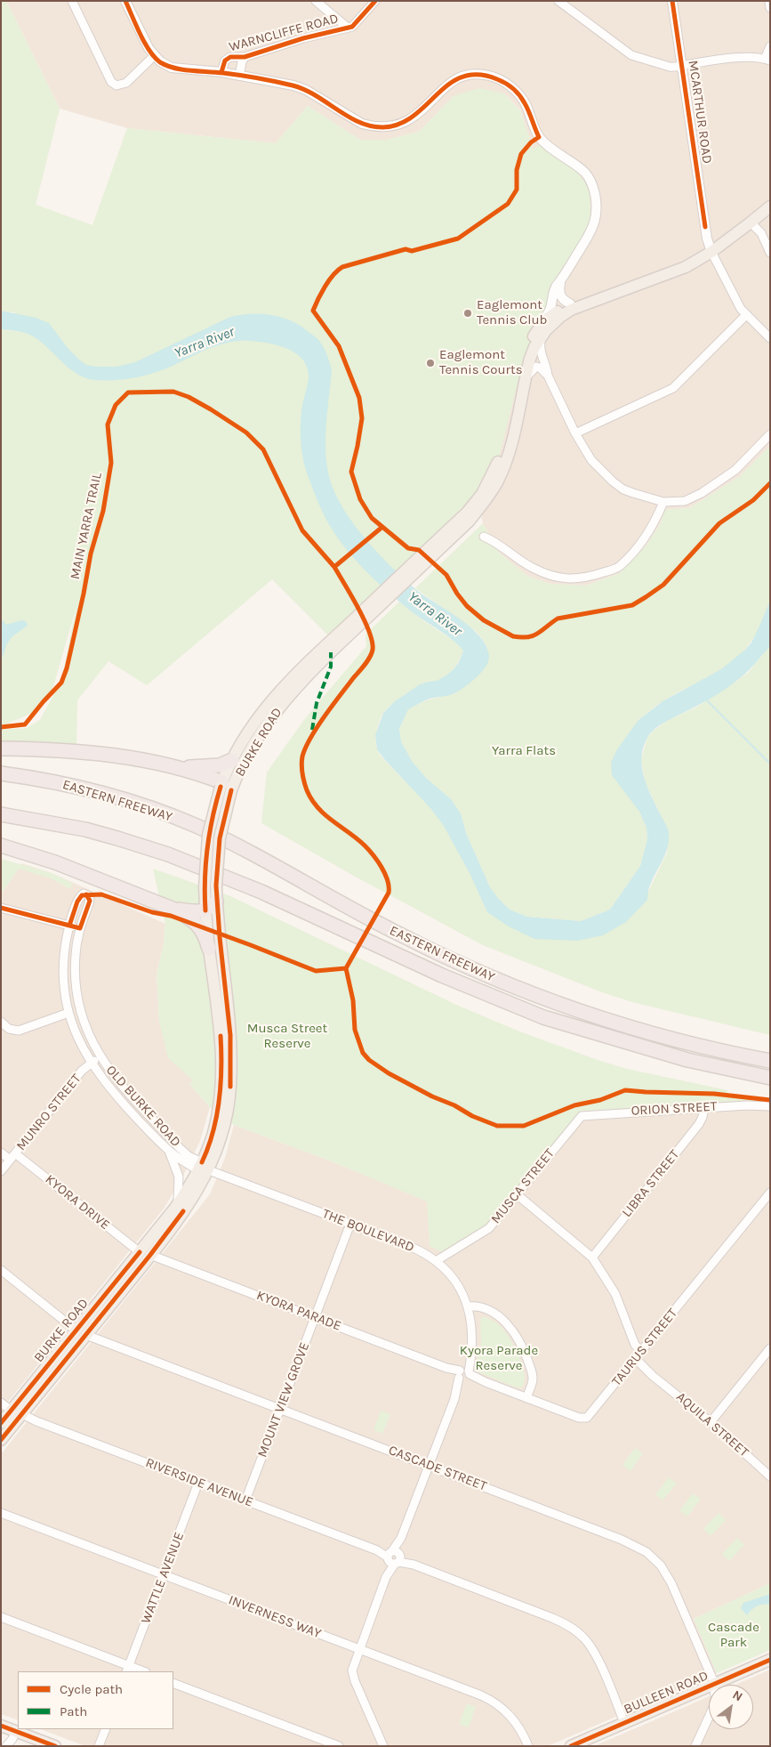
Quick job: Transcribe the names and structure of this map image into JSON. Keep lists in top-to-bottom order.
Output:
{
  "streets": {
    "highway": ["EASTERN FREEWAY"],
    "main road": ["BURKE ROAD", "BULLEEN ROAD"],
    "street": [
      "WARNCLIFFE ROAD",
      "MCARTHUR ROAD",
      "OLD BURKE ROAD",
      "ORION STREET",
      "MUNRO STREET",
      "LIBRA STREET",
      "MUSCA STREET",
      "KYORA DRIVE",
      "THE BOULEVARD",
      "KYORA PARADE",
      "TAURUS STREET",
      "MOUNT VIEW GROVE",
      "AQUILA STREET",
      "CASCADE STREET",
      "RIVERSIDE AVENUE",
      "WATTLE AVENUE",
      "INVERNESS WAY"
    ],
    "cycle path": ["MAIN YARRA TRAIL"]
  },
  "crossings": [
    ["BURKE ROAD", "OLD BURKE ROAD"],
    ["BURKE ROAD", "KYORA DRIVE"],
    ["BURKE ROAD", "THE BOULEVARD"],
    ["BURKE ROAD", "KYORA PARADE"],
    ["BURKE ROAD", "CASCADE STREET"],
    ["BURKE ROAD", "RIVERSIDE AVENUE"],
    ["OLD BURKE ROAD", "MUNRO STREET"],
    ["OLD BURKE ROAD", "THE BOULEVARD"],
    ["ORION STREET", "LIBRA STREET"],
    ["ORION STREET", "MUSCA STREET"],
    ["MUNRO STREET", "KYORA DRIVE"],
    ["MUSCA STREET", "THE BOULEVARD"],
    ["KYORA DRIVE", "KYORA PARADE"],
    ["THE BOULEVARD", "KYORA PARADE"],
    ["THE BOULEVARD", "TAURUS STREET"],
    ["THE BOULEVARD", "MOUNT VIEW GROVE"],
    ["THE BOULEVARD", "CASCADE STREET"],
    ["THE BOULEVARD", "RIVERSIDE AVENUE"],
    ["THE BOULEVARD", "INVERNESS WAY"],
    ["KYORA PARADE", "TAURUS STREET"],
    ["KYORA PARADE", "MOUNT VIEW GROVE"],
    ["TAURUS STREET", "AQUILA STREET"],
    ["MOUNT VIEW GROVE", "CASCADE STREET"],
    ["MOUNT VIEW GROVE", "RIVERSIDE AVENUE"],
    ["CASCADE STREET", "BULLEEN ROAD"],
    ["RIVERSIDE AVENUE", "WATTLE AVENUE"],
    ["RIVERSIDE AVENUE", "BULLEEN ROAD"],
    ["WATTLE AVENUE", "INVERNESS WAY"]
  ],
  "water": ["Yarra River"],
  "parks": [
    "Yarra Flats",
    "Musca Street Reserve",
    "Kyora Parade Reserve",
    "Cascade Park"
  ],
  "places": ["Eaglemont Tennis Club", "Eaglemont Tennis Courts"],
  "legend": ["Cycle path", "Path"],
  "north": "top right"
}
